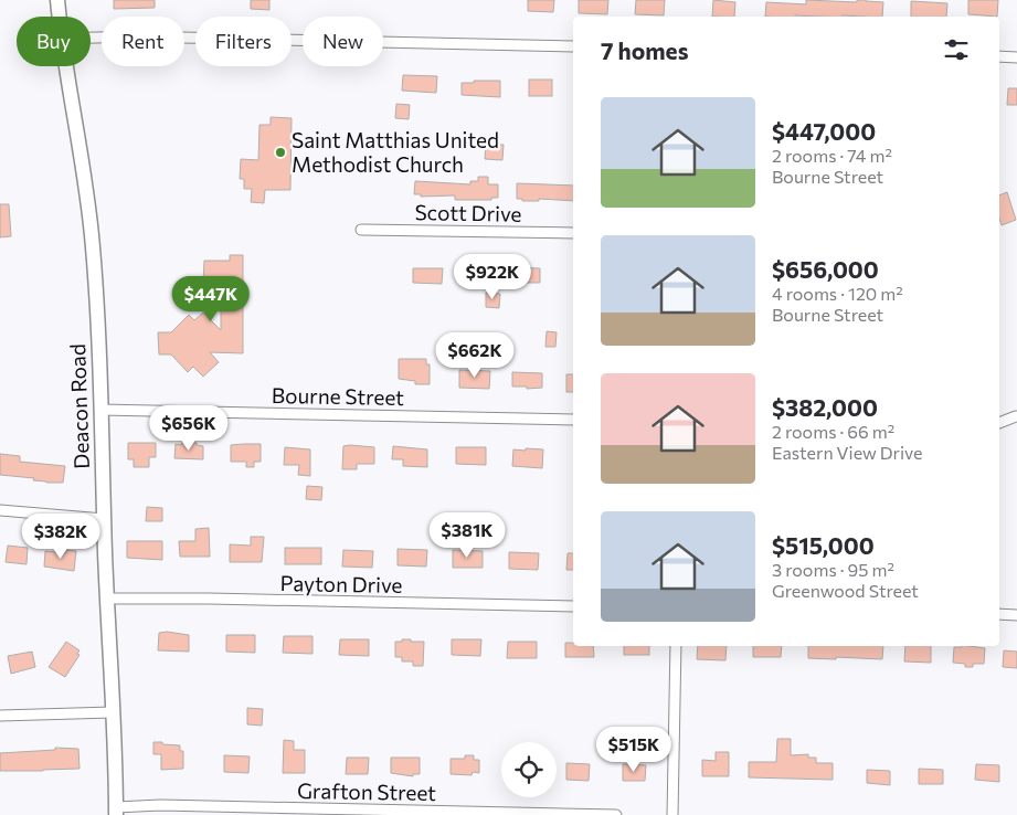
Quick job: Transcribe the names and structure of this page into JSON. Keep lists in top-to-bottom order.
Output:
{
  "streets": {
    "main road": ["Deacon Road"],
    "street": [
      "Scott Drive",
      "Bourne Street",
      "Payton Drive",
      "Grafton Street"
    ]
  },
  "crossings": [
    ["Bourne Street", "Deacon Road"],
    ["Deacon Road", "Payton Drive"],
    ["Deacon Road", "Grafton Street"]
  ],
  "places": ["Saint Matthias United Methodist Church"],
  "page": {
    "chip": [
      "Buy",
      "Rent",
      "Filters",
      "New"
    ],
    "heading": "7 homes",
    "list": [
      {
        "name": "$447,000",
        "note": "2 rooms · 74 m² · Bourne Street"
      },
      {
        "name": "$656,000",
        "note": "4 rooms · 120 m² · Bourne Street"
      },
      {
        "name": "$382,000",
        "note": "2 rooms · 66 m² · Eastern View Drive"
      },
      {
        "name": "$515,000",
        "note": "3 rooms · 95 m² · Greenwood Street"
      }
    ],
    "price": [
      "$922K",
      "$447K",
      "$662K",
      "$656K",
      "$381K",
      "$382K",
      "$515K"
    ]
  }
}
